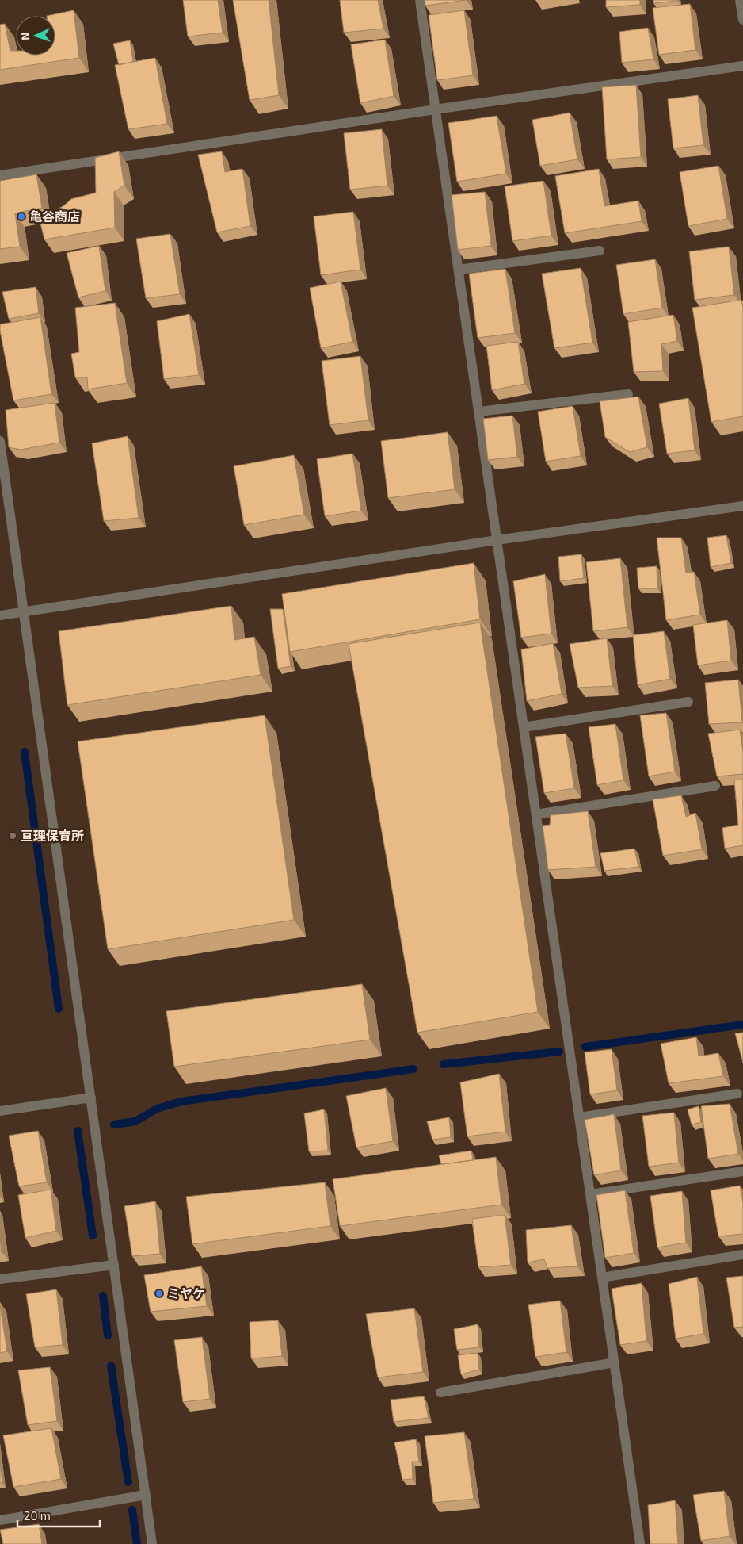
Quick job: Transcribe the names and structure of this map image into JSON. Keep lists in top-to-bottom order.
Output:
{
  "places": ["亀谷商店", "亘理保育所", "ミヤケ"],
  "scale_bar": "20 m",
  "north": "left"
}
